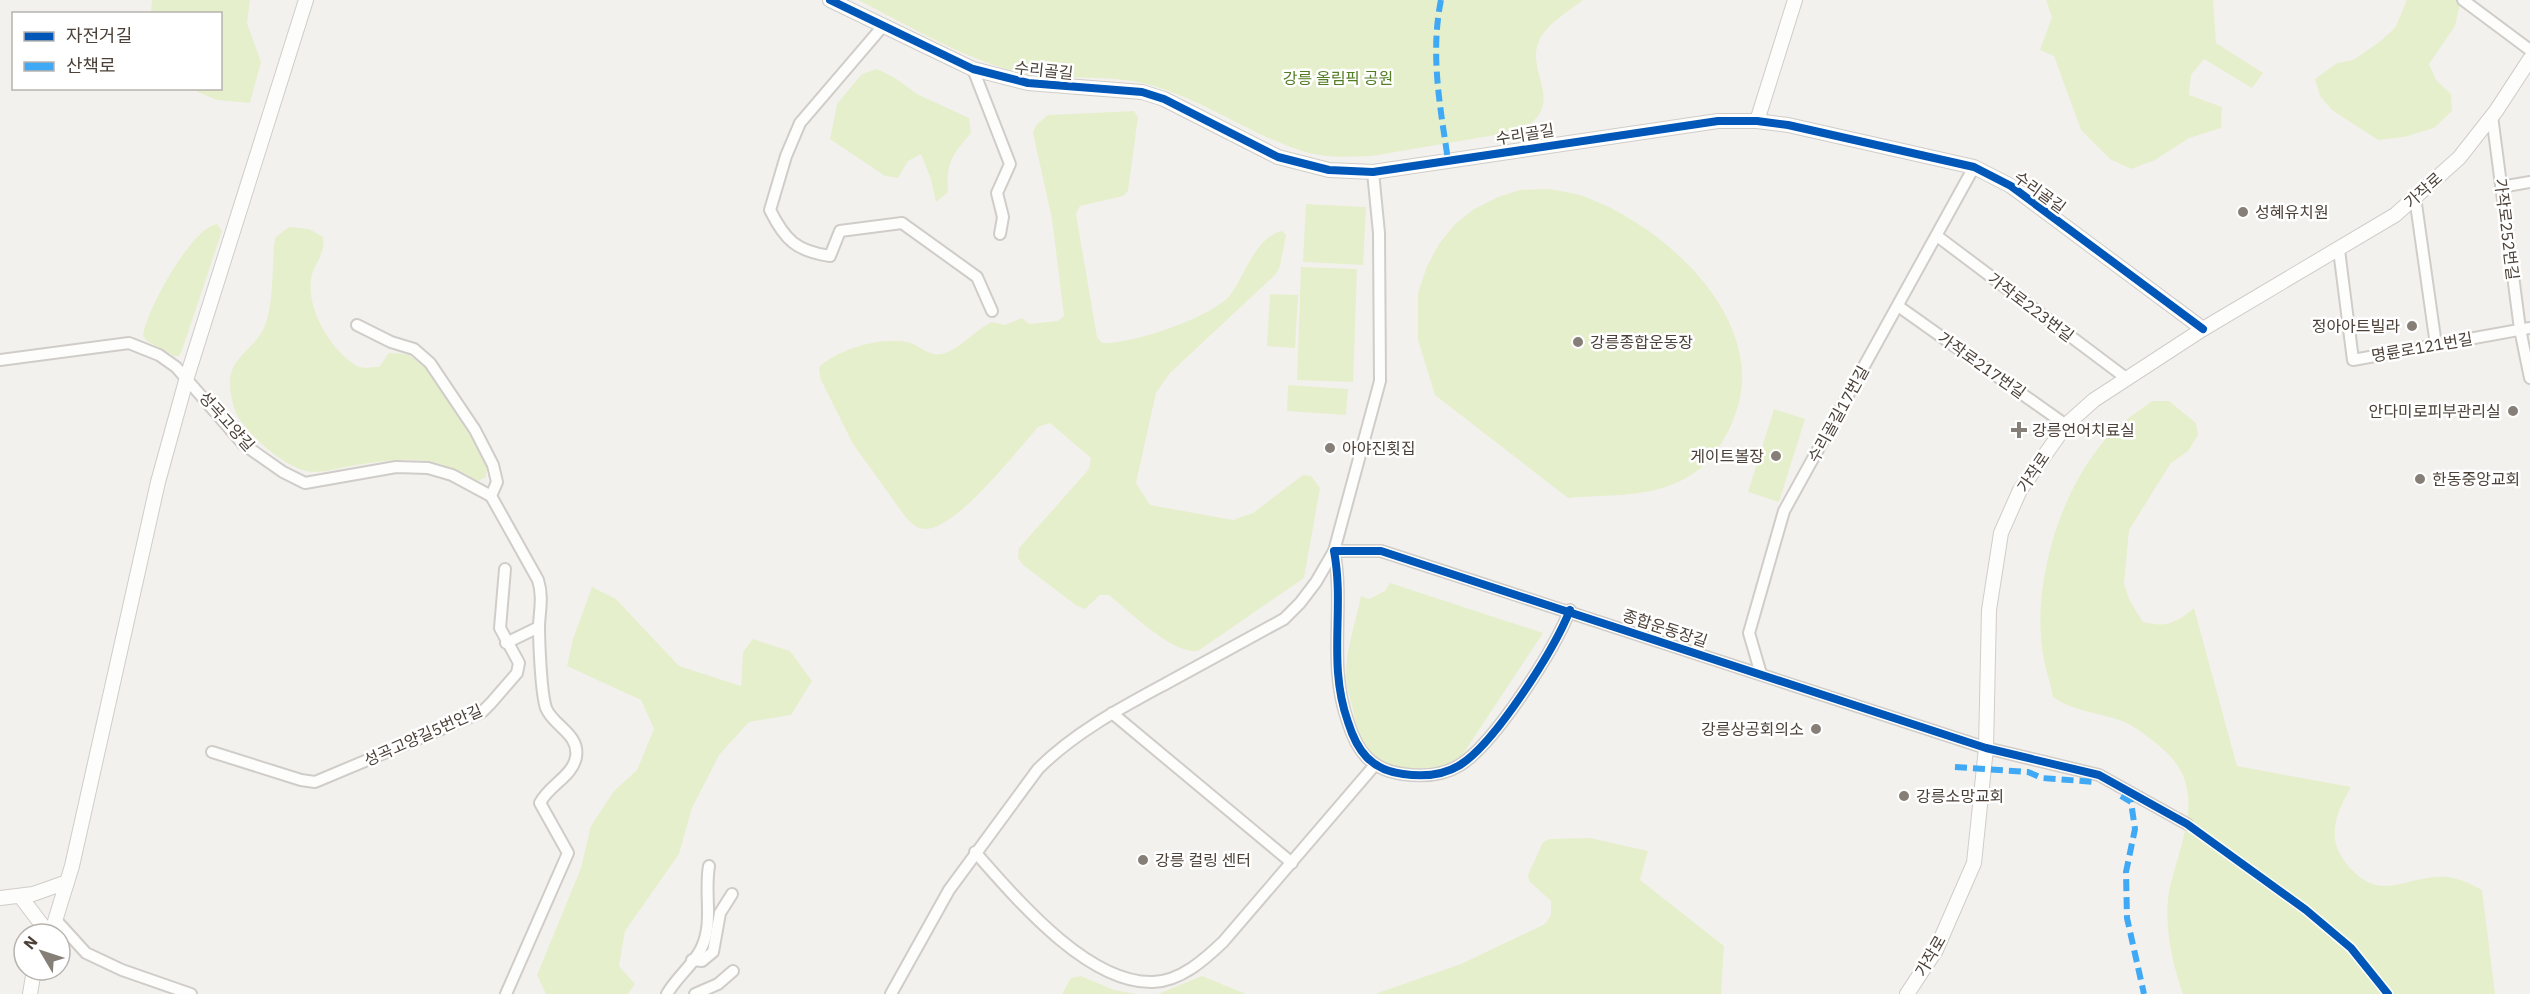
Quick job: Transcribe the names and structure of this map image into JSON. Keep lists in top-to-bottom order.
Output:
{
  "streets": {
    "street": [
      "수리골길",
      "가작로",
      "가작로252번길",
      "가작로223번길",
      "명륜로121번길",
      "가작로217번길",
      "수리골길17번길",
      "성곡고양길",
      "종합운동장길",
      "성곡고양길5번안길"
    ]
  },
  "crossings": [
    ["수리골길", "가작로"],
    ["수리골길", "수리골길17번길"],
    ["가작로", "가작로252번길"],
    ["가작로", "가작로223번길"],
    ["가작로", "명륜로121번길"],
    ["가작로", "가작로217번길"],
    ["가작로", "종합운동장길"],
    ["가작로252번길", "명륜로121번길"],
    ["가작로223번길", "수리골길17번길"],
    ["가작로217번길", "수리골길17번길"],
    ["수리골길17번길", "종합운동장길"]
  ],
  "parks": ["강릉 올림픽 공원"],
  "places": {
    "other": [
      "성혜유치원",
      "정아아트빌라",
      "강릉종합운동장",
      "안다미로피부관리실",
      "아야진횟집",
      "게이트볼장",
      "한동중앙교회",
      "강릉상공회의소",
      "강릉소망교회",
      "강릉 컬링 센터"
    ],
    "health": ["강릉언어치료실"]
  },
  "legend": ["자전거길", "산책로"],
  "north": "top left"
}
